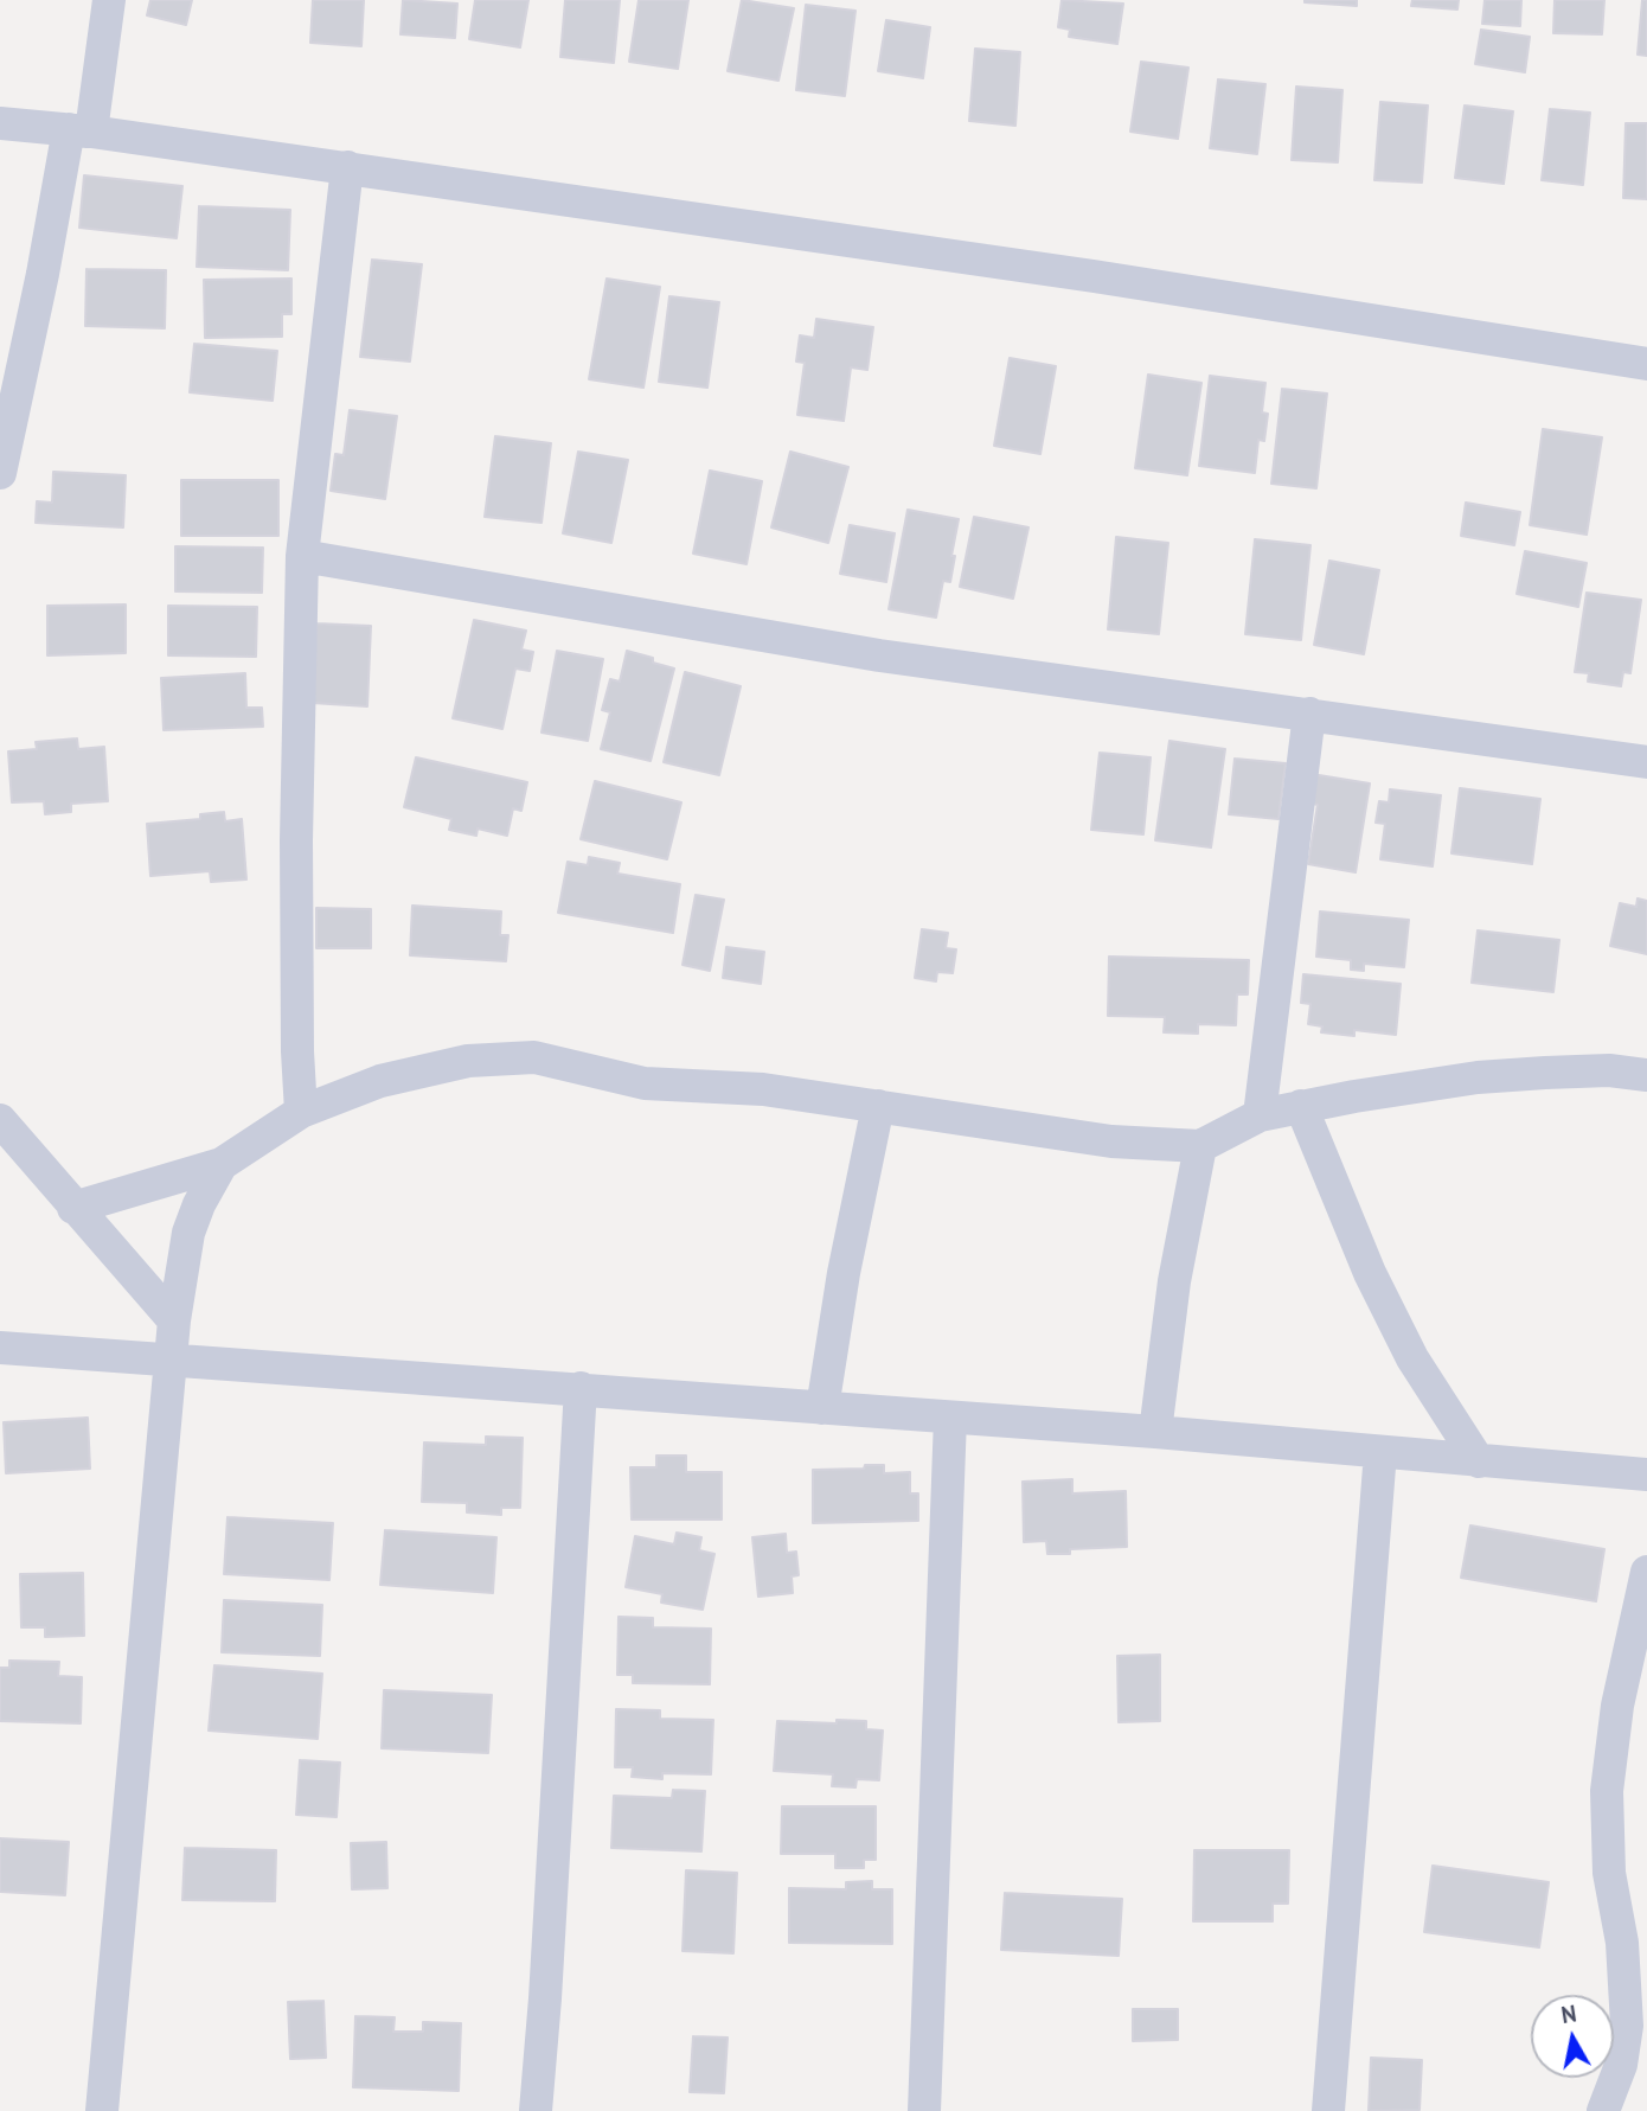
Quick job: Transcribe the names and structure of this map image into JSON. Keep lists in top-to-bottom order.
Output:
{
  "north": "top"
}
